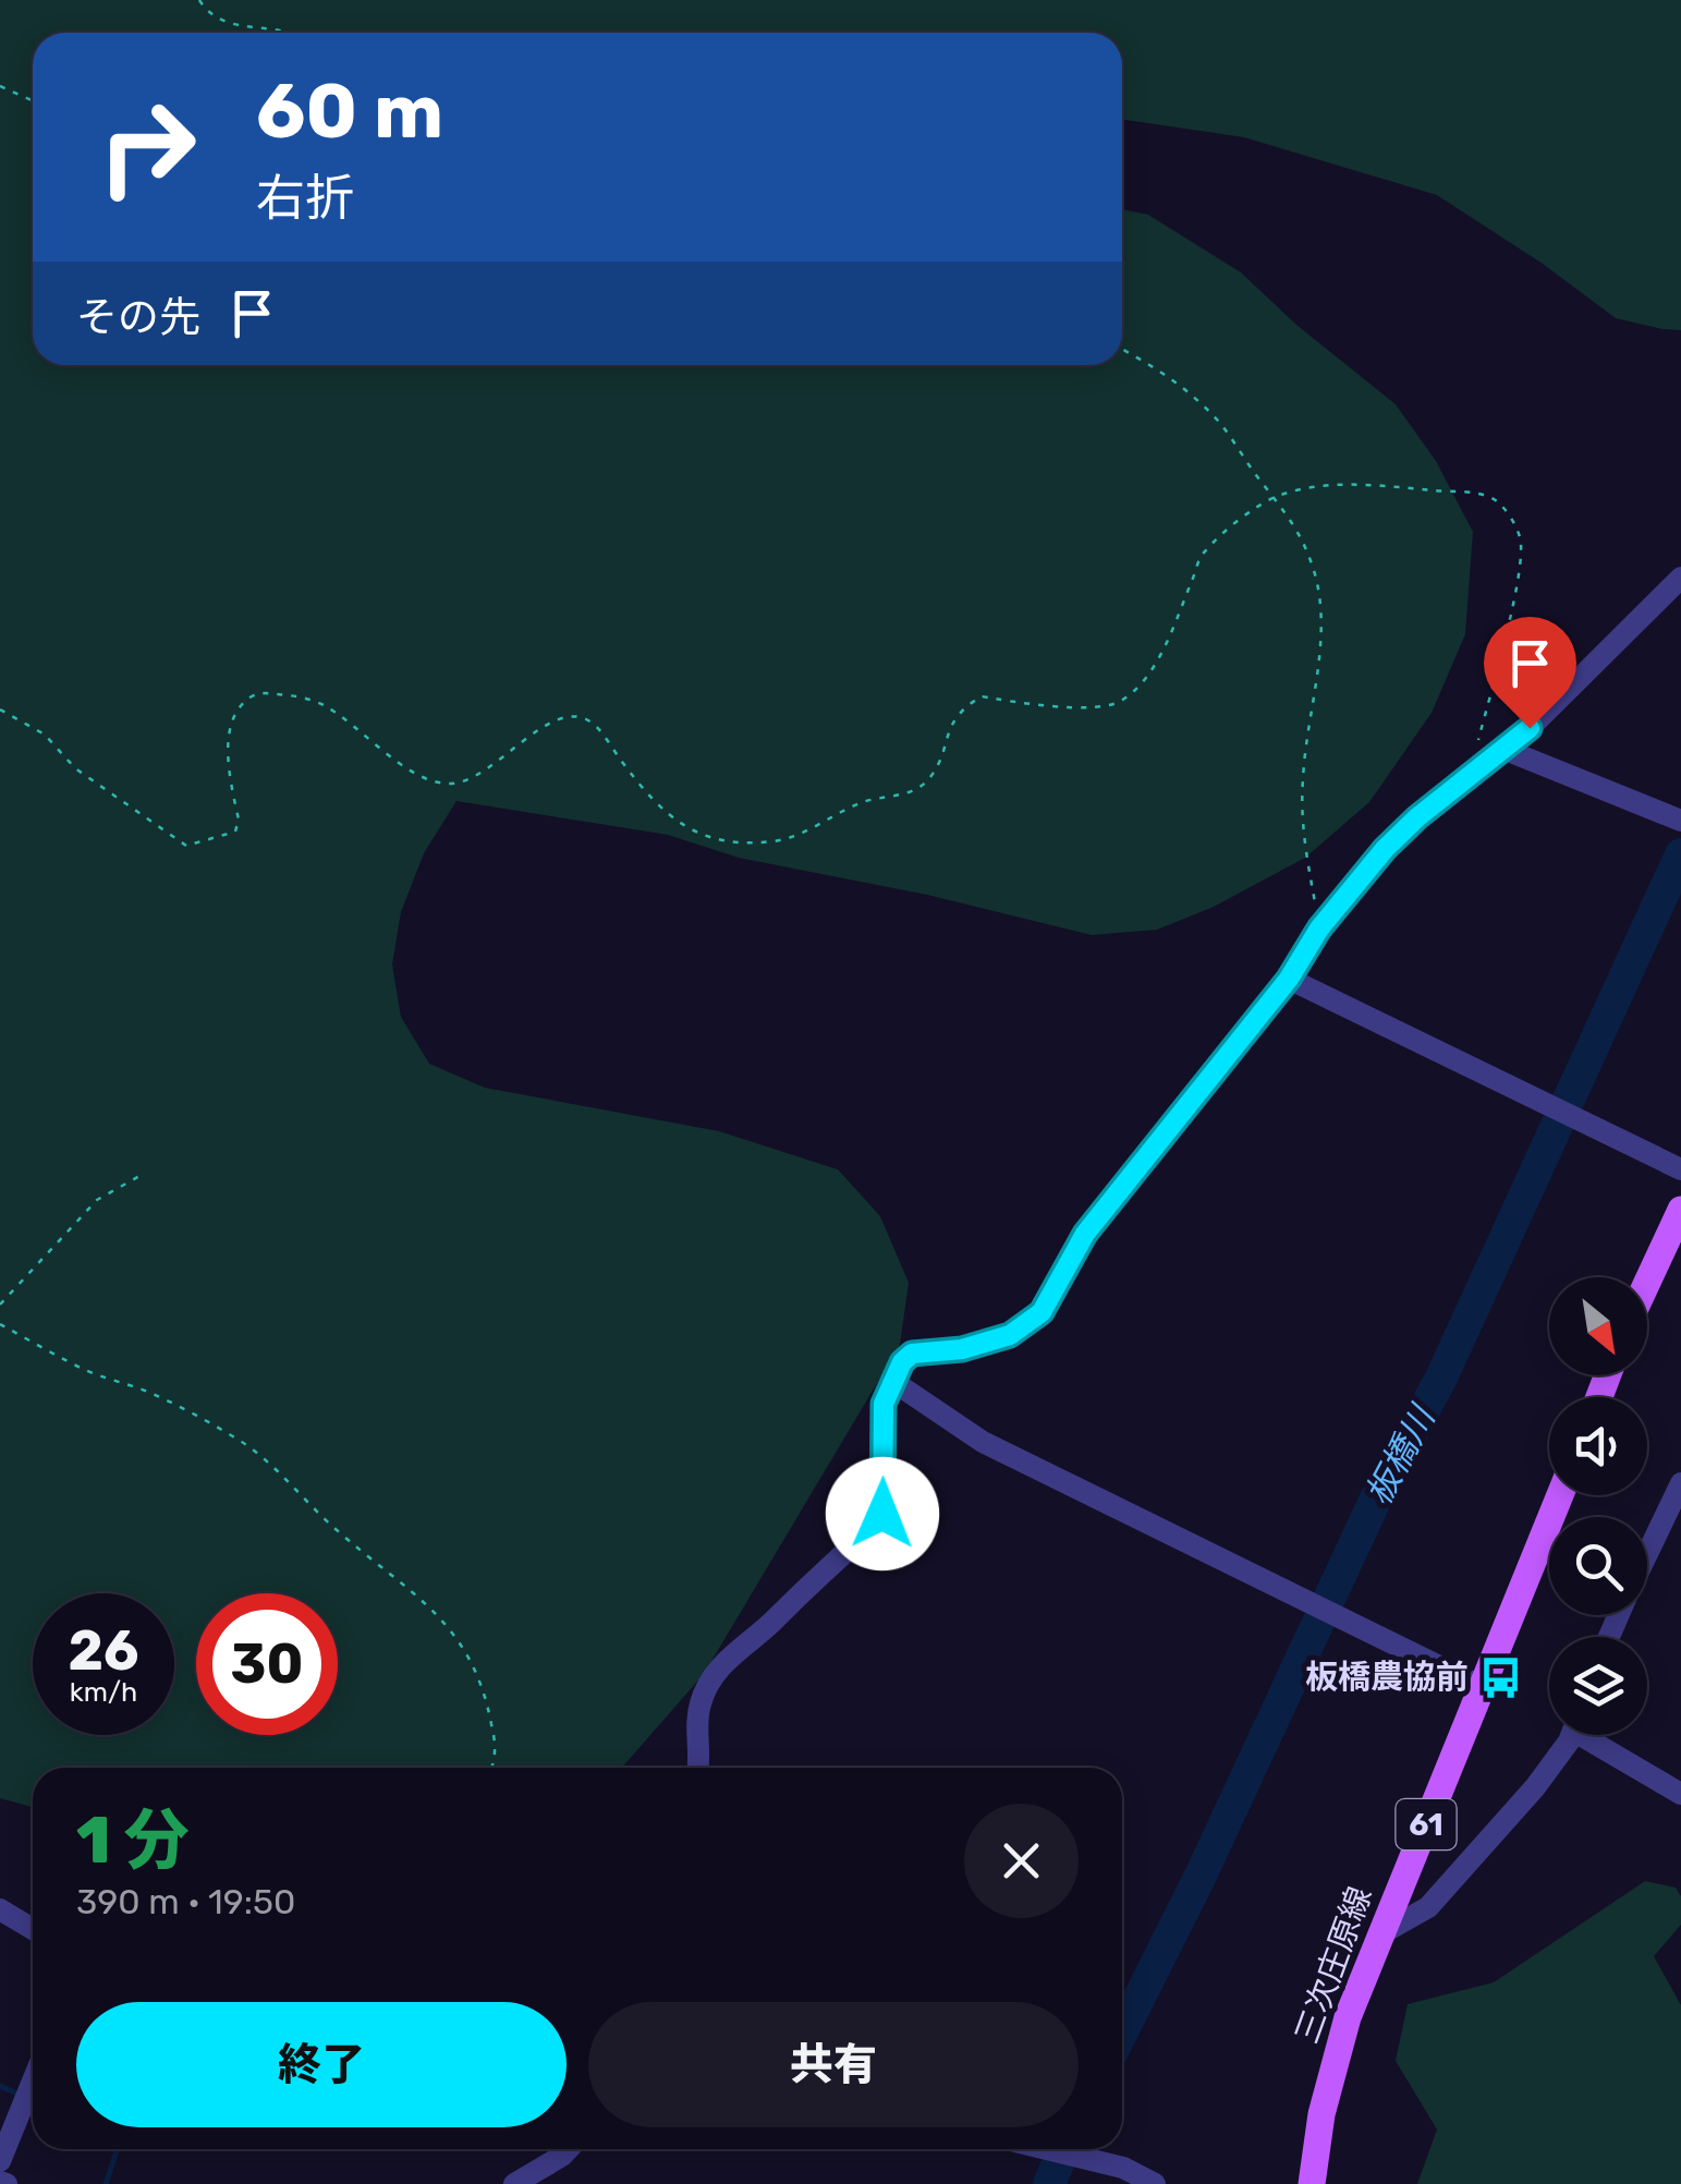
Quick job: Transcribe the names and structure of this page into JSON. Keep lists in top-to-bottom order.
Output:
{
  "streets": {
    "main road": ["61", "三次庄原線"]
  },
  "water": ["板橋川"],
  "places": {
    "bus stop": ["板橋農協前"]
  },
  "north": "bottom right",
  "page": {
    "turn": ["60 m", "右折"],
    "then": "その先",
    "speed": "26 km/h",
    "limit": "30",
    "heading": ["1 分", "390 m · 19:50"],
    "buttons": ["終了", "共有"]
  }
}
